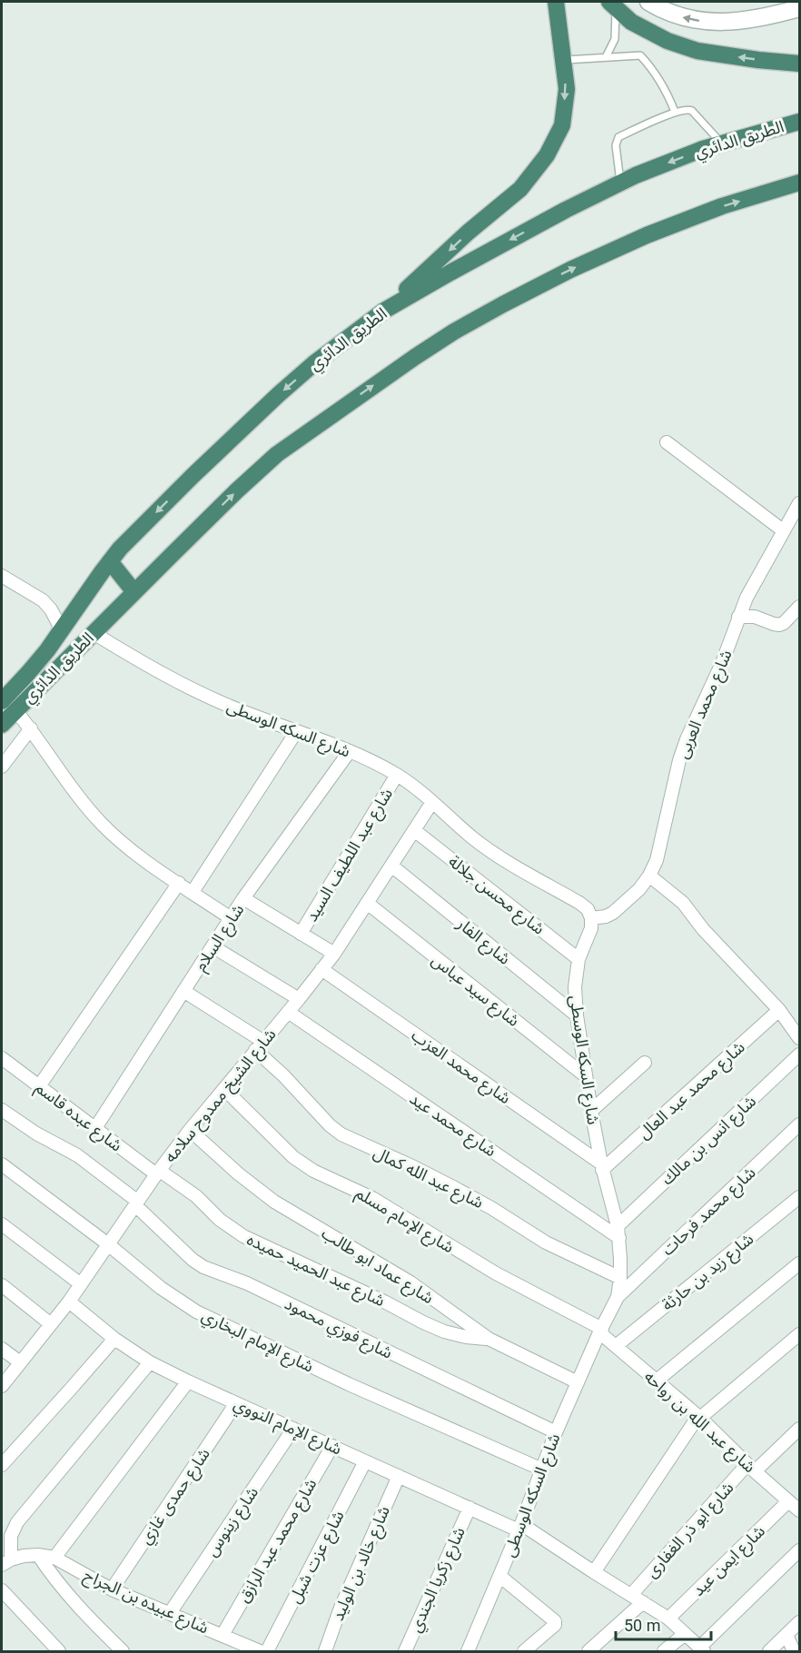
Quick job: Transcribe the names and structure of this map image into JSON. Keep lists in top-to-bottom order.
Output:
{
  "streets": {
    "highway": ["الطريق الدائري"],
    "street": [
      "شارع محمد العربى",
      "شارع السكه الوسطى",
      "شارع عبد اللطيف السيد",
      "شارع محسن جلالة",
      "شارع السلام",
      "شارع الفار",
      "شارع سيد عباس",
      "شارع محمد العزب",
      "شارع محمد عبد العال",
      "شارع الشيخ ممدوح سلامه",
      "شارع عبده قاسم",
      "شارع محمد عيد",
      "شارع انس بن مالك",
      "شارع عبد الله كمال",
      "شارع محمد فرحات",
      "شارع الإمام مسلم",
      "شارع عماد ابو طالب",
      "شارع عبد الحميد حميده",
      "شارع زيد بن حارثة",
      "شارع فوزي محمود",
      "شارع الإمام البخاري",
      "شارع عبد الله بن رواحه",
      "شارع الإمام النووي",
      "شارع حمدى غازي",
      "شارع زينوس",
      "شارع ابو ذر الغفارى",
      "شارع محمد عبد الرازق",
      "شارع عزت شبل",
      "شارع ايمن عيد",
      "شارع خالد بن الوليد",
      "شارع زكريا الجندي",
      "شارع عبيده بن الجراح"
    ]
  },
  "crossings": [
    ["الطريق الدائري", "شارع السكه الوسطى"],
    ["شارع محمد العربى", "شارع السكه الوسطى"],
    ["شارع السكه الوسطى", "شارع عبد اللطيف السيد"],
    ["شارع السكه الوسطى", "شارع محسن جلالة"],
    ["شارع السكه الوسطى", "شارع السلام"],
    ["شارع السكه الوسطى", "شارع الفار"],
    ["شارع السكه الوسطى", "شارع سيد عباس"],
    ["شارع السكه الوسطى", "شارع محمد العزب"],
    ["شارع السكه الوسطى", "شارع محمد عبد العال"],
    ["شارع السكه الوسطى", "شارع الشيخ ممدوح سلامه"],
    ["شارع السكه الوسطى", "شارع محمد عيد"],
    ["شارع السكه الوسطى", "شارع انس بن مالك"],
    ["شارع السكه الوسطى", "شارع عبد الله كمال"],
    ["شارع السكه الوسطى", "شارع محمد فرحات"],
    ["شارع السكه الوسطى", "شارع الإمام مسلم"],
    ["شارع السكه الوسطى", "شارع عماد ابو طالب"],
    ["شارع السكه الوسطى", "شارع فوزي محمود"],
    ["شارع السكه الوسطى", "شارع الإمام البخاري"],
    ["شارع السكه الوسطى", "شارع عبد الله بن رواحه"],
    ["شارع السكه الوسطى", "شارع الإمام النووي"],
    ["شارع محسن جلالة", "شارع الشيخ ممدوح سلامه"],
    ["شارع السلام", "شارع عبده قاسم"],
    ["شارع السلام", "شارع عبد الله كمال"],
    ["شارع الفار", "شارع الشيخ ممدوح سلامه"],
    ["شارع سيد عباس", "شارع الشيخ ممدوح سلامه"],
    ["شارع محمد العزب", "شارع محمد عبد العال"],
    ["شارع محمد العزب", "شارع الشيخ ممدوح سلامه"],
    ["شارع الشيخ ممدوح سلامه", "شارع عبده قاسم"],
    ["شارع الشيخ ممدوح سلامه", "شارع محمد عيد"],
    ["شارع الشيخ ممدوح سلامه", "شارع عبد الله كمال"],
    ["شارع الشيخ ممدوح سلامه", "شارع الإمام مسلم"],
    ["شارع الشيخ ممدوح سلامه", "شارع عماد ابو طالب"],
    ["شارع الشيخ ممدوح سلامه", "شارع عبد الحميد حميده"],
    ["شارع الشيخ ممدوح سلامه", "شارع فوزي محمود"],
    ["شارع الشيخ ممدوح سلامه", "شارع الإمام البخاري"],
    ["شارع الشيخ ممدوح سلامه", "شارع الإمام النووي"],
    ["شارع عبده قاسم", "شارع عبد الحميد حميده"],
    ["شارع محمد عيد", "شارع انس بن مالك"],
    ["شارع الإمام مسلم", "شارع عبد الله بن رواحه"],
    ["شارع عماد ابو طالب", "شارع عبد الحميد حميده"],
    ["شارع زيد بن حارثة", "شارع عبد الله بن رواحه"],
    ["شارع عبد الله بن رواحه", "شارع ابو ذر الغفارى"],
    ["شارع عبد الله بن رواحه", "شارع ايمن عيد"],
    ["شارع الإمام النووي", "شارع حمدى غازي"],
    ["شارع الإمام النووي", "شارع زينوس"],
    ["شارع الإمام النووي", "شارع ابو ذر الغفارى"],
    ["شارع الإمام النووي", "شارع محمد عبد الرازق"],
    ["شارع الإمام النووي", "شارع عزت شبل"],
    ["شارع الإمام النووي", "شارع ايمن عيد"],
    ["شارع الإمام النووي", "شارع خالد بن الوليد"],
    ["شارع الإمام النووي", "شارع زكريا الجندي"],
    ["شارع حمدى غازي", "شارع عبيده بن الجراح"],
    ["شارع زينوس", "شارع عبيده بن الجراح"],
    ["شارع محمد عبد الرازق", "شارع عبيده بن الجراح"]
  ],
  "scale_bar": "50 m"
}
